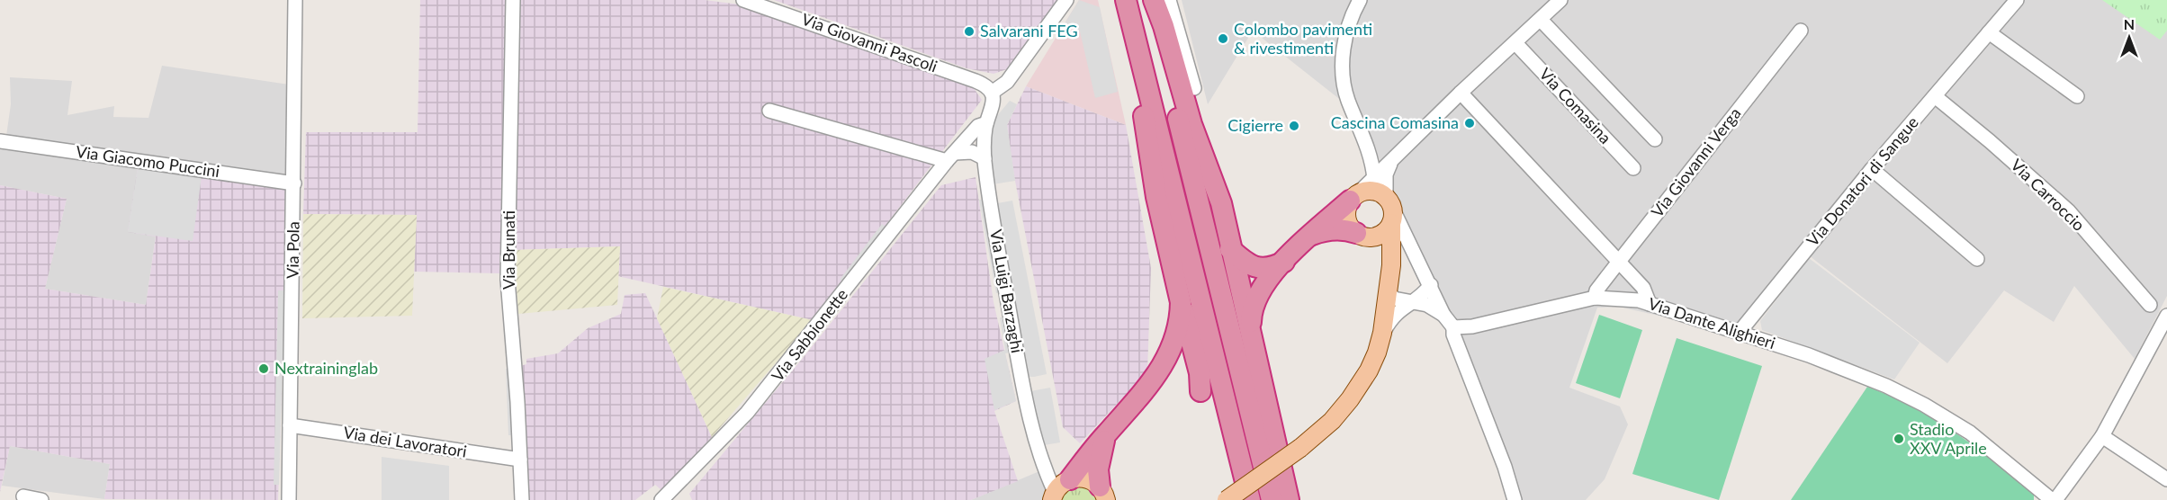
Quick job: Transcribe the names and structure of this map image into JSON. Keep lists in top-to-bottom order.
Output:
{
  "streets": {
    "street": [
      "Via Giovanni Pascoli",
      "Via Comasina",
      "Via Giacomo Puccini",
      "Via Giovanni Verga",
      "Via Donatori di Sangue",
      "Via Carroccio",
      "Via Pola",
      "Via Brunati",
      "Via Luigi Barzaghi",
      "Via Dante Alighieri",
      "Via Sabbionette",
      "Via dei Lavoratori"
    ]
  },
  "crossings": [
    ["Via Giacomo Puccini", "Via Pola"],
    ["Via Giovanni Verga", "Via Dante Alighieri"],
    ["Via Donatori di Sangue", "Via Carroccio"],
    ["Via Donatori di Sangue", "Via Dante Alighieri"],
    ["Via Pola", "Via dei Lavoratori"],
    ["Via Brunati", "Via dei Lavoratori"],
    ["Via Luigi Barzaghi", "Via Sabbionette"]
  ],
  "places": [
    "Salvarani FEG",
    "Colombo pavimenti & rivestimenti",
    "Cascina Comasina",
    "Cigierre",
    "Nextraininglab",
    "Stadio XXV Aprile"
  ],
  "north": "top"
}
